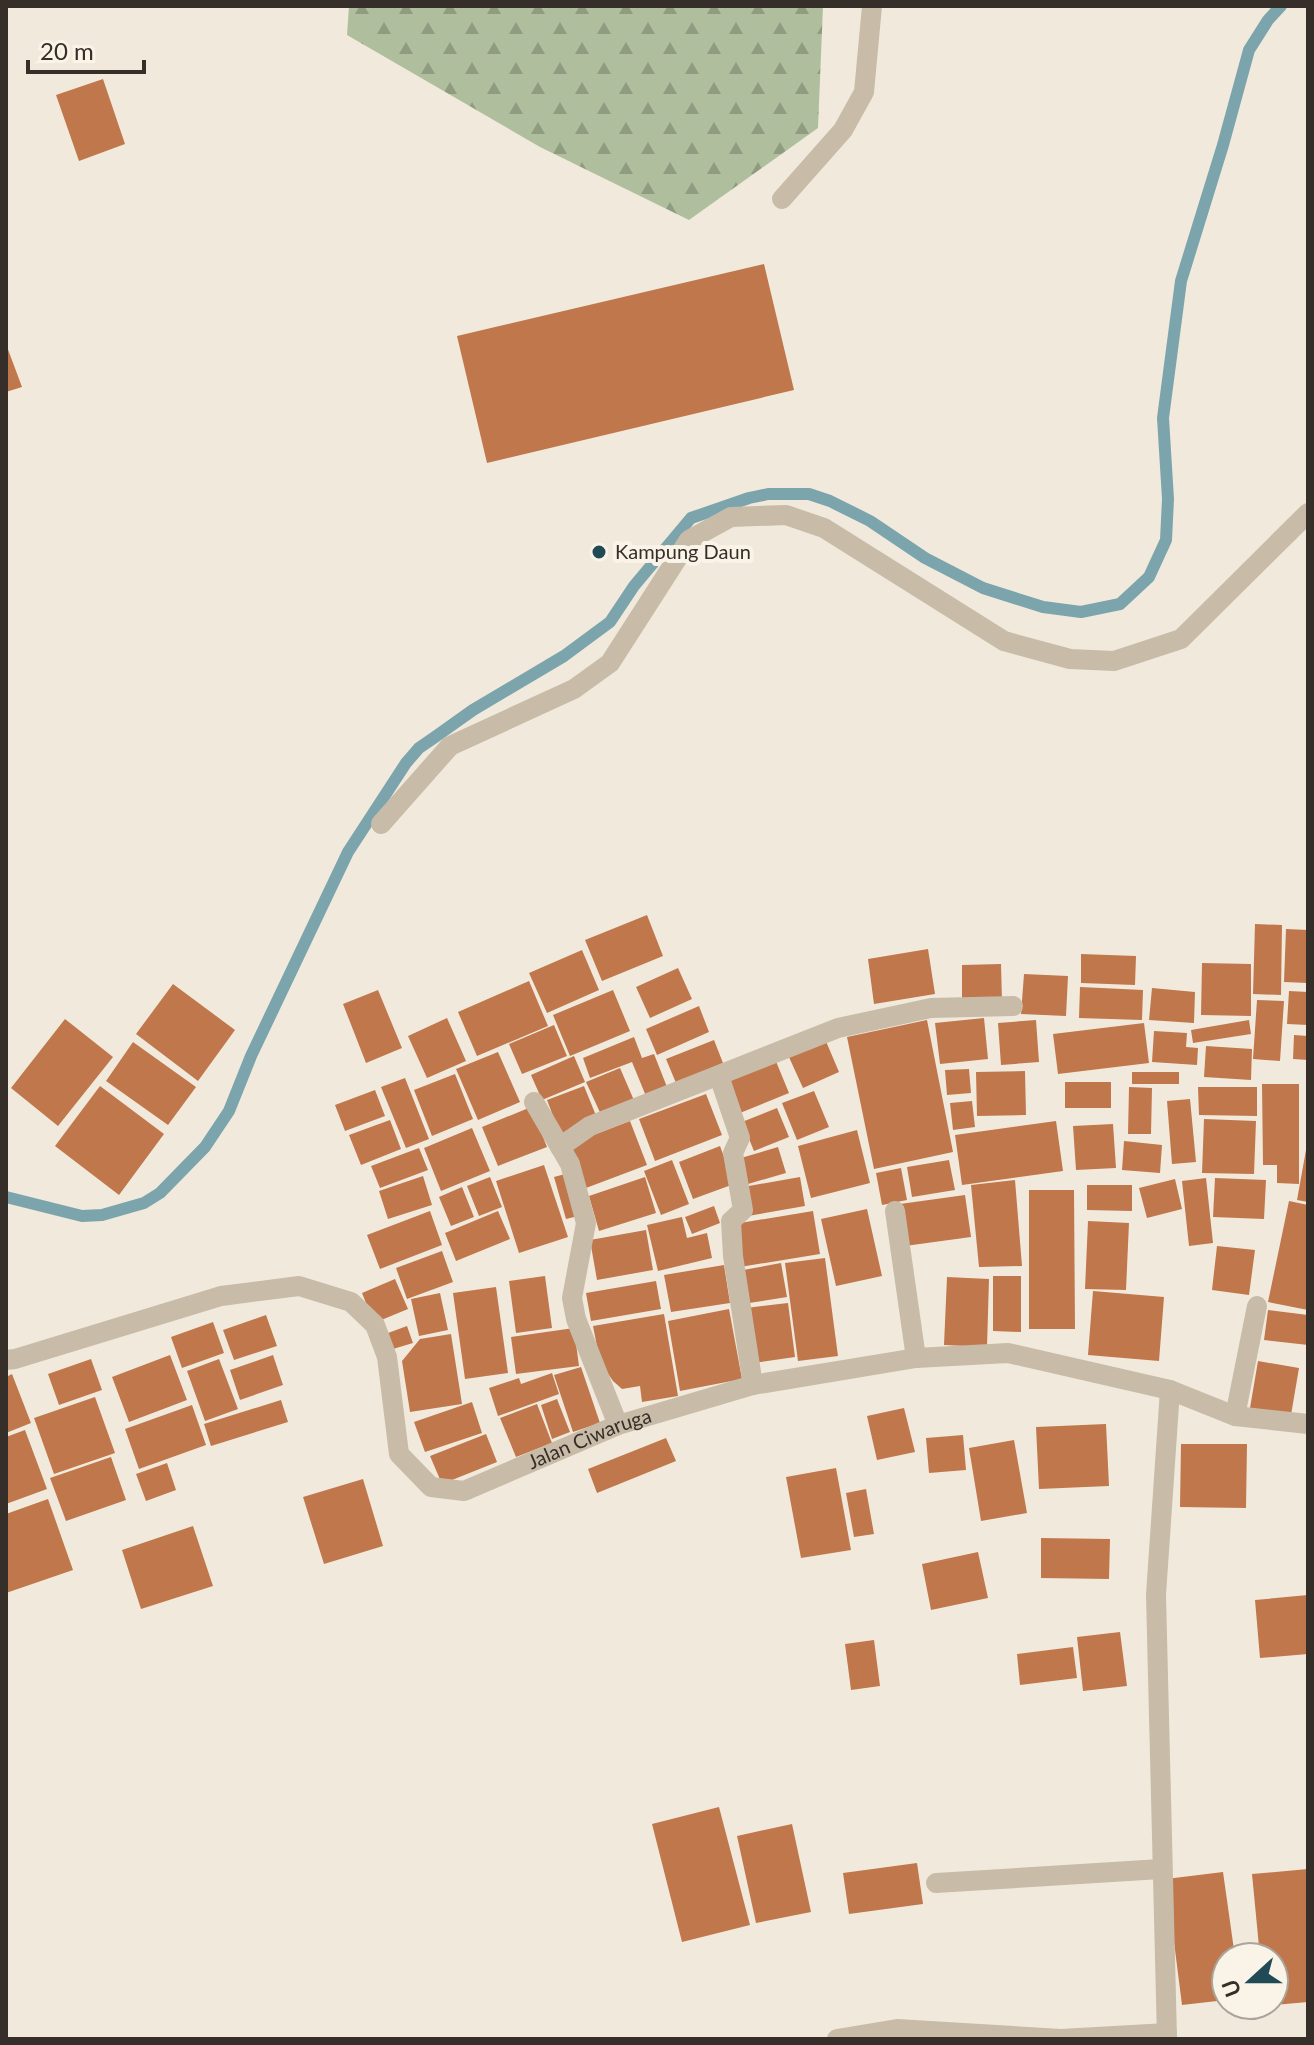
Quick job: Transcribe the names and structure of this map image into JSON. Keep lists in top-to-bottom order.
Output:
{
  "streets": {
    "street": ["Jalan Ciwaruga"]
  },
  "places": ["Kampung Daun"],
  "scale_bar": "20 m",
  "north": "left"
}
